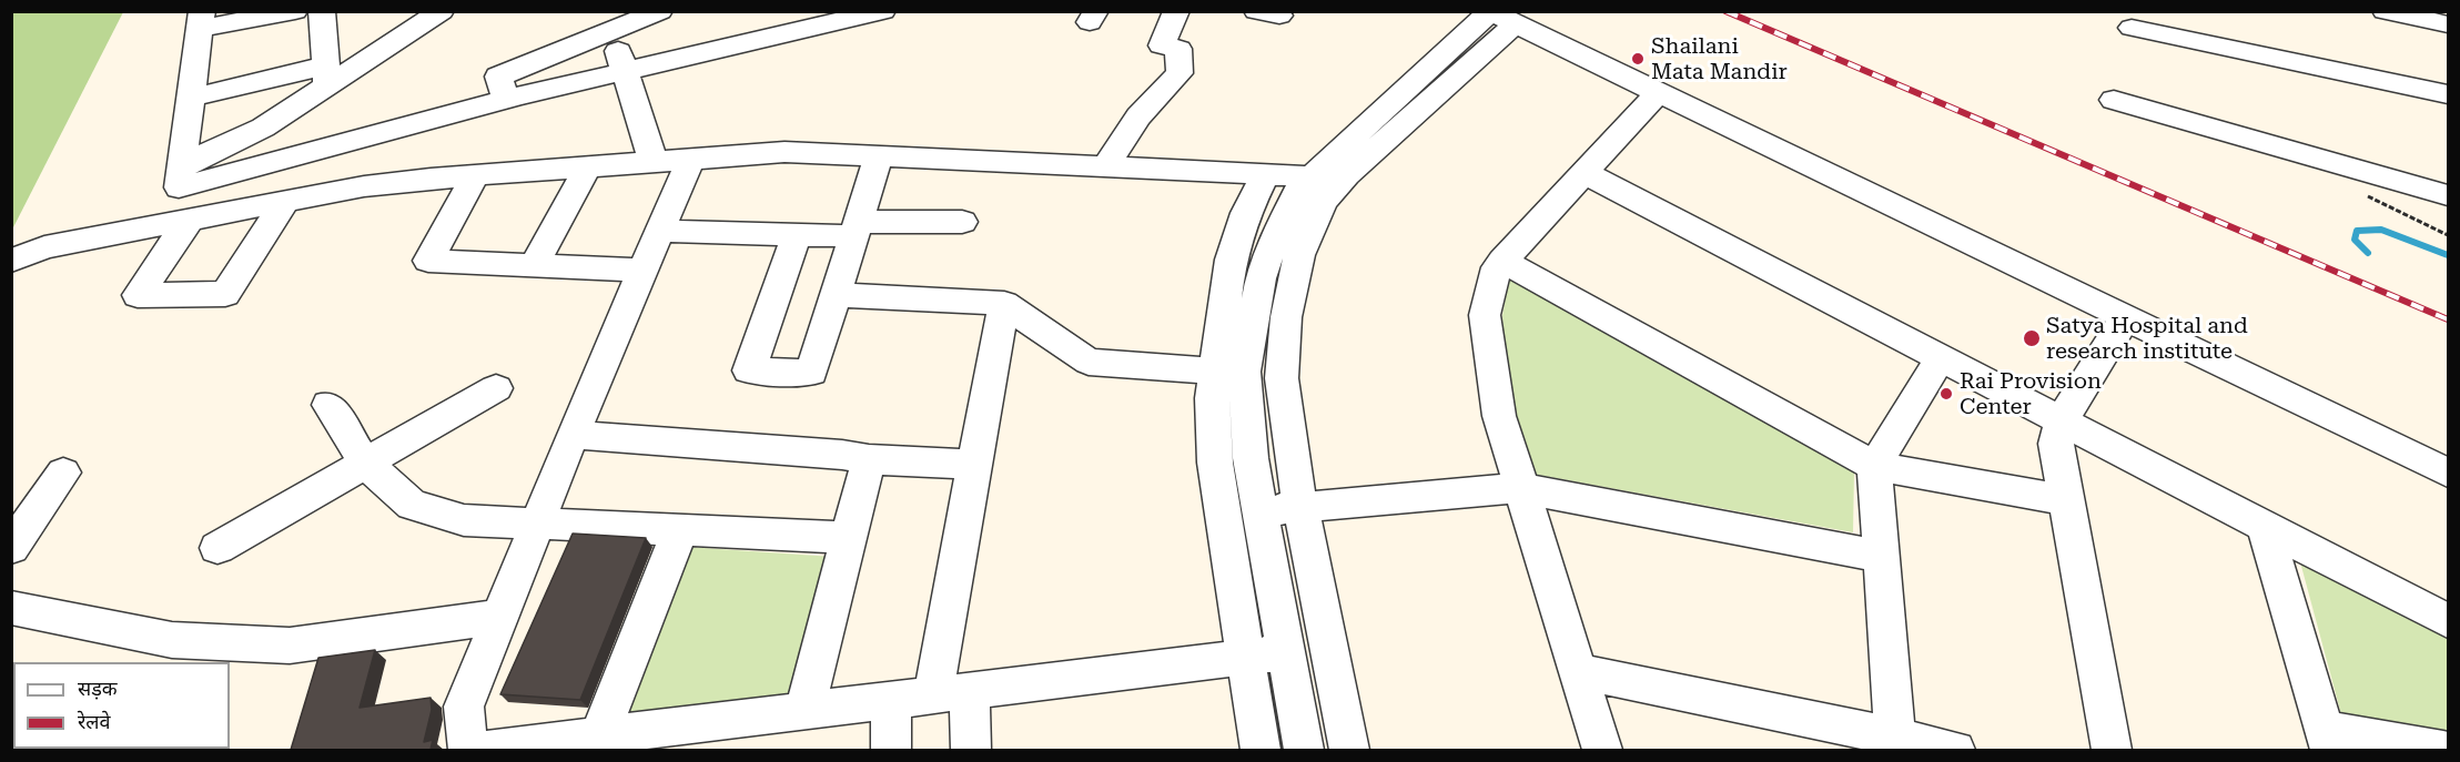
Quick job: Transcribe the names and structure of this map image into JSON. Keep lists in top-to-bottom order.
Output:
{
  "places": ["Shailani Mata Mandir", "Satya Hospital and research institute", "Rai Provision Center"],
  "legend": ["सड़क", "रेलवे"]
}
